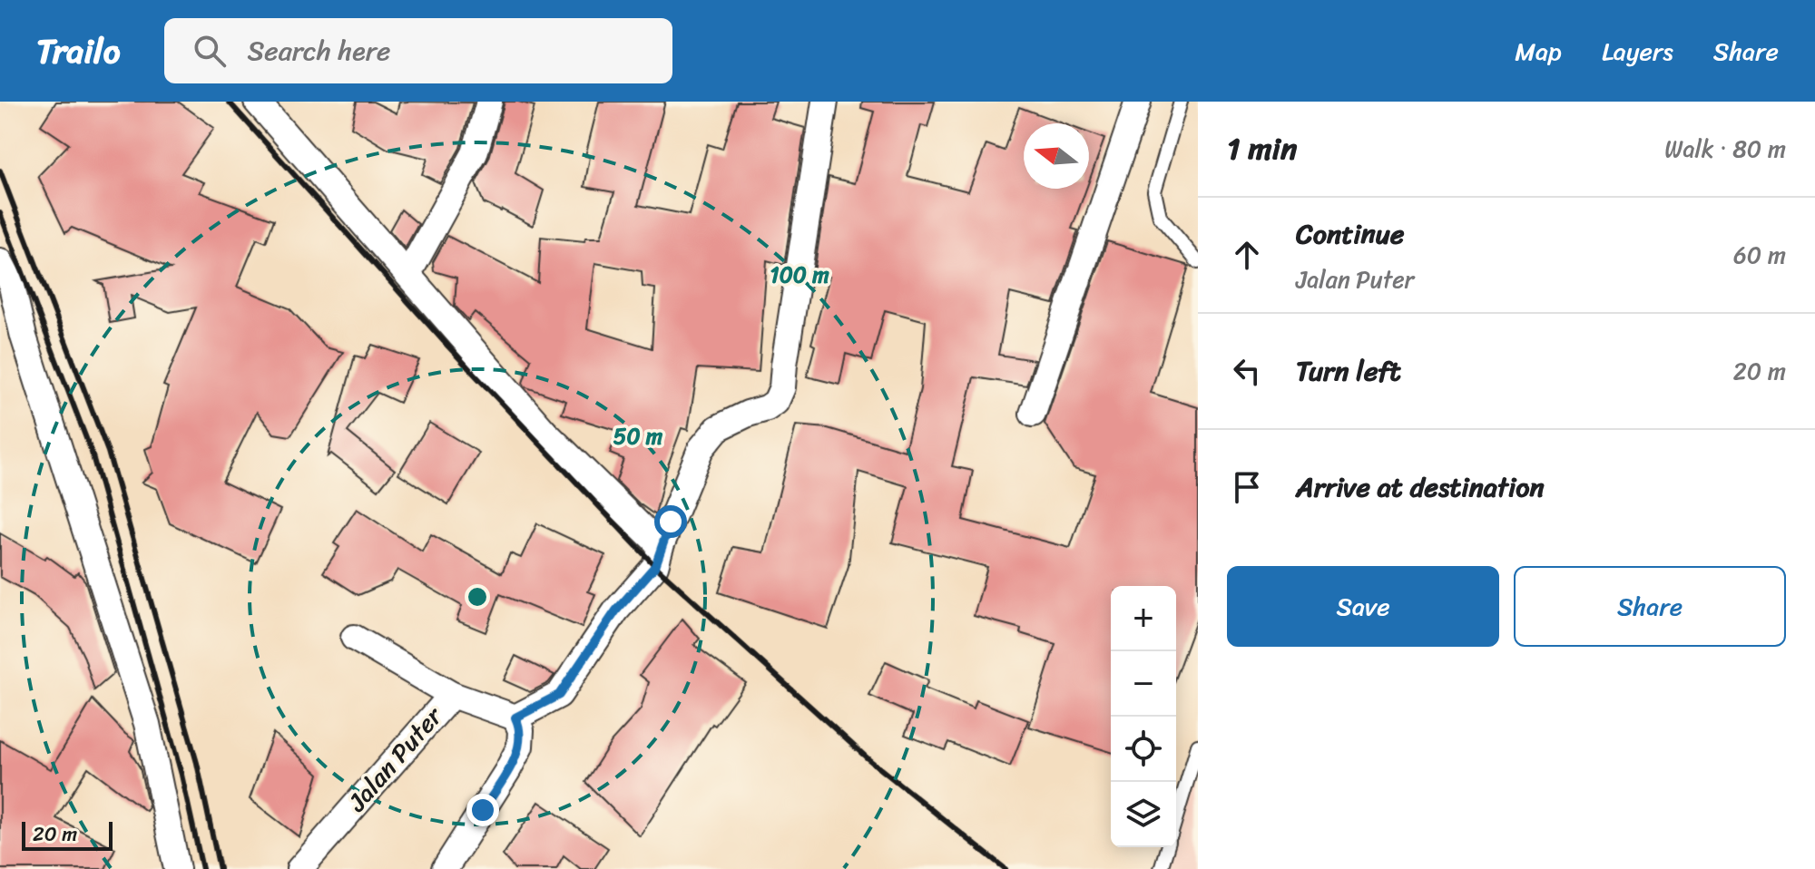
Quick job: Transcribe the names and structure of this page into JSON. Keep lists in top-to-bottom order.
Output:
{
  "streets": {
    "street": ["Jalan Puter"]
  },
  "scale_bar": "20 m",
  "north": "left",
  "page": {
    "header": "Trailo",
    "search": "Search here",
    "nav": ["Map", "Layers", "Share"],
    "heading": ["1 min", "Walk · 80 m"],
    "list": [
      ["Continue", "Jalan Puter", "60 m"],
      ["Turn left", "20 m"],
      "Arrive at destination"
    ],
    "buttons": ["Save", "Share"],
    "map_buttons": ["+", "−"],
    "scale": "20 m"
  },
  "rings": ["100 m", "50 m"]
}
